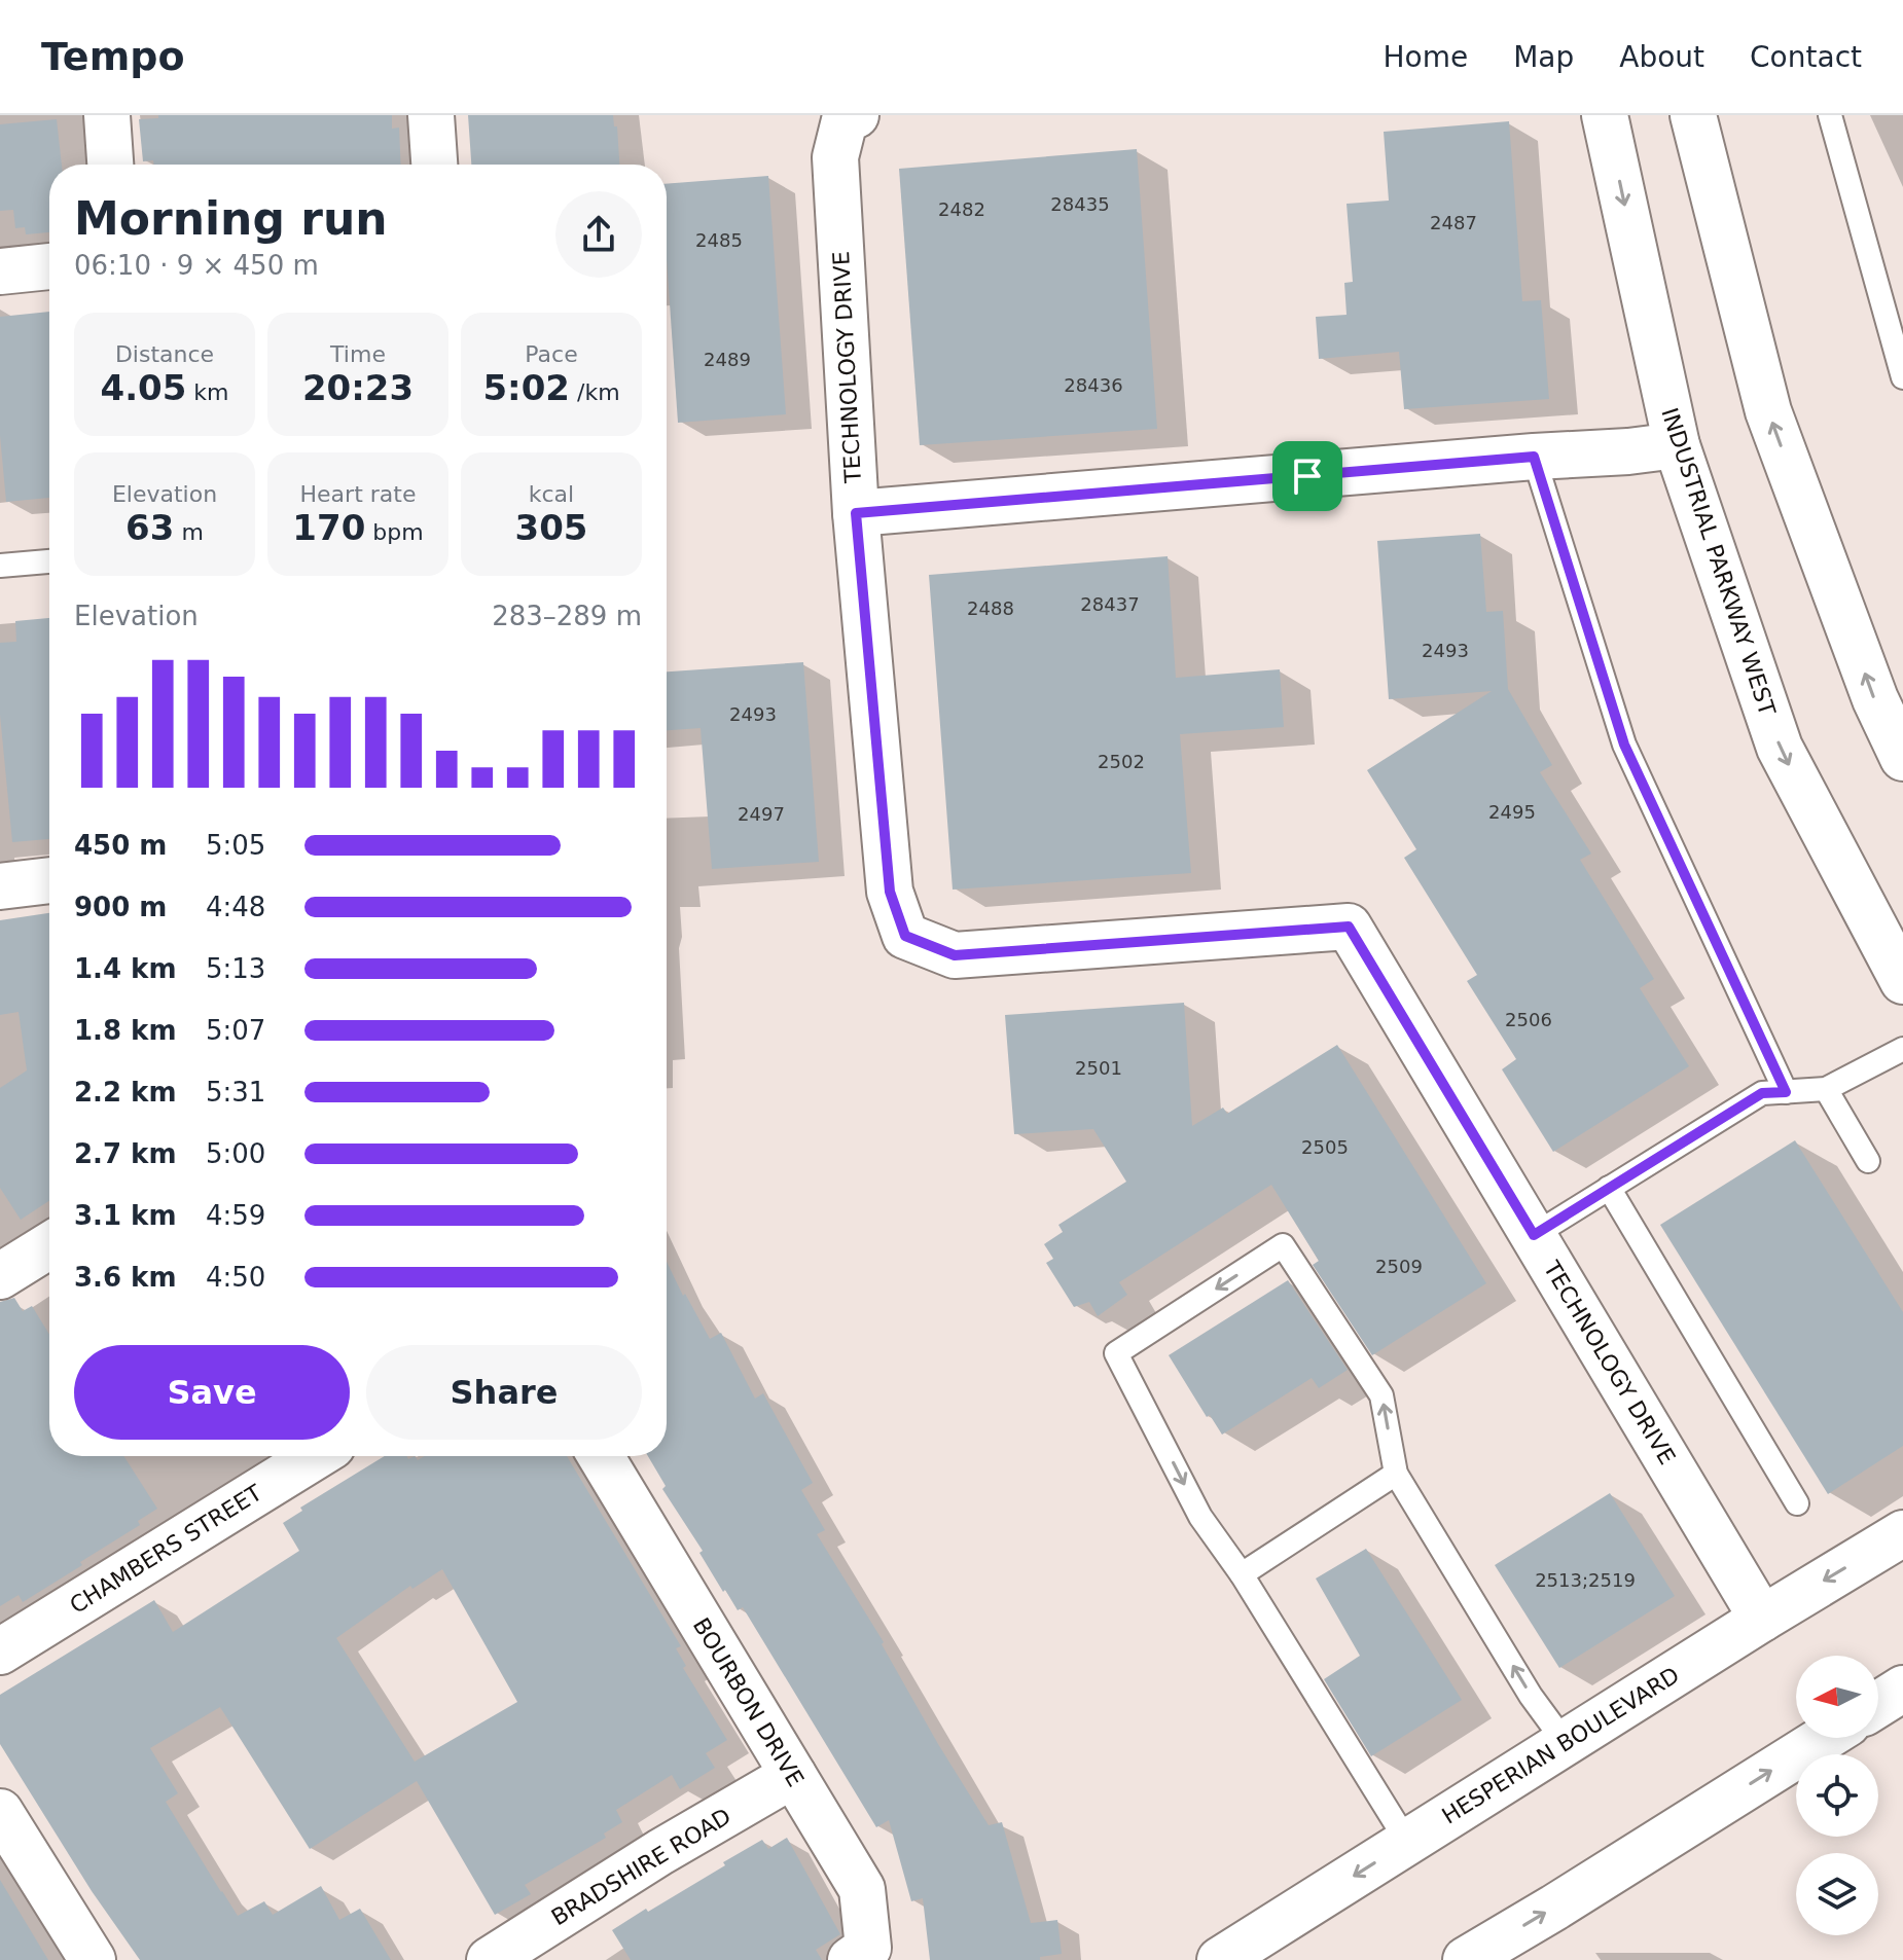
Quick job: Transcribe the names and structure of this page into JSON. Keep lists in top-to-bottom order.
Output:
{
  "streets": {
    "street": [
      "TECHNOLOGY DRIVE",
      "INDUSTRIAL PARKWAY WEST",
      "CHAMBERS STREET",
      "BOURBON DRIVE",
      "HESPERIAN BOULEVARD",
      "BRADSHIRE ROAD"
    ]
  },
  "crossings": [
    ["TECHNOLOGY DRIVE", "HESPERIAN BOULEVARD"],
    ["BOURBON DRIVE", "BRADSHIRE ROAD"]
  ],
  "one_way": ["HESPERIAN BOULEVARD"],
  "house_numbers": [
    "28435",
    "2482",
    "2487",
    "2485",
    "2489",
    "28436",
    "28437",
    "2488",
    "2493",
    "2493",
    "2502",
    "2495",
    "2497",
    "2506",
    "2501",
    "2505",
    "2509",
    "2513;2519"
  ],
  "north": "left",
  "page": {
    "header": "Tempo",
    "nav": [
      "Home",
      "Map",
      "About",
      "Contact"
    ],
    "heading": ["Morning run", "06:10 · 9 × 450 m"],
    "stats": [
      ["Distance", "4.05 km"],
      ["Time", "20:23"],
      ["Pace", "5:02 /km"],
      ["Elevation", "63 m"],
      ["Heart rate", "170 bpm"],
      ["kcal", "305"]
    ],
    "chart": ["Elevation", "283–289 m"],
    "list": [
      {
        "name": "450 m",
        "note": "5:05"
      },
      {
        "name": "900 m",
        "note": "4:48"
      },
      {
        "name": "1.4 km",
        "note": "5:13"
      },
      {
        "name": "1.8 km",
        "note": "5:07"
      },
      {
        "name": "2.2 km",
        "note": "5:31"
      },
      {
        "name": "2.7 km",
        "note": "5:00"
      },
      {
        "name": "3.1 km",
        "note": "4:59"
      },
      {
        "name": "3.6 km",
        "note": "4:50"
      }
    ],
    "buttons": ["Save", "Share"]
  }
}
